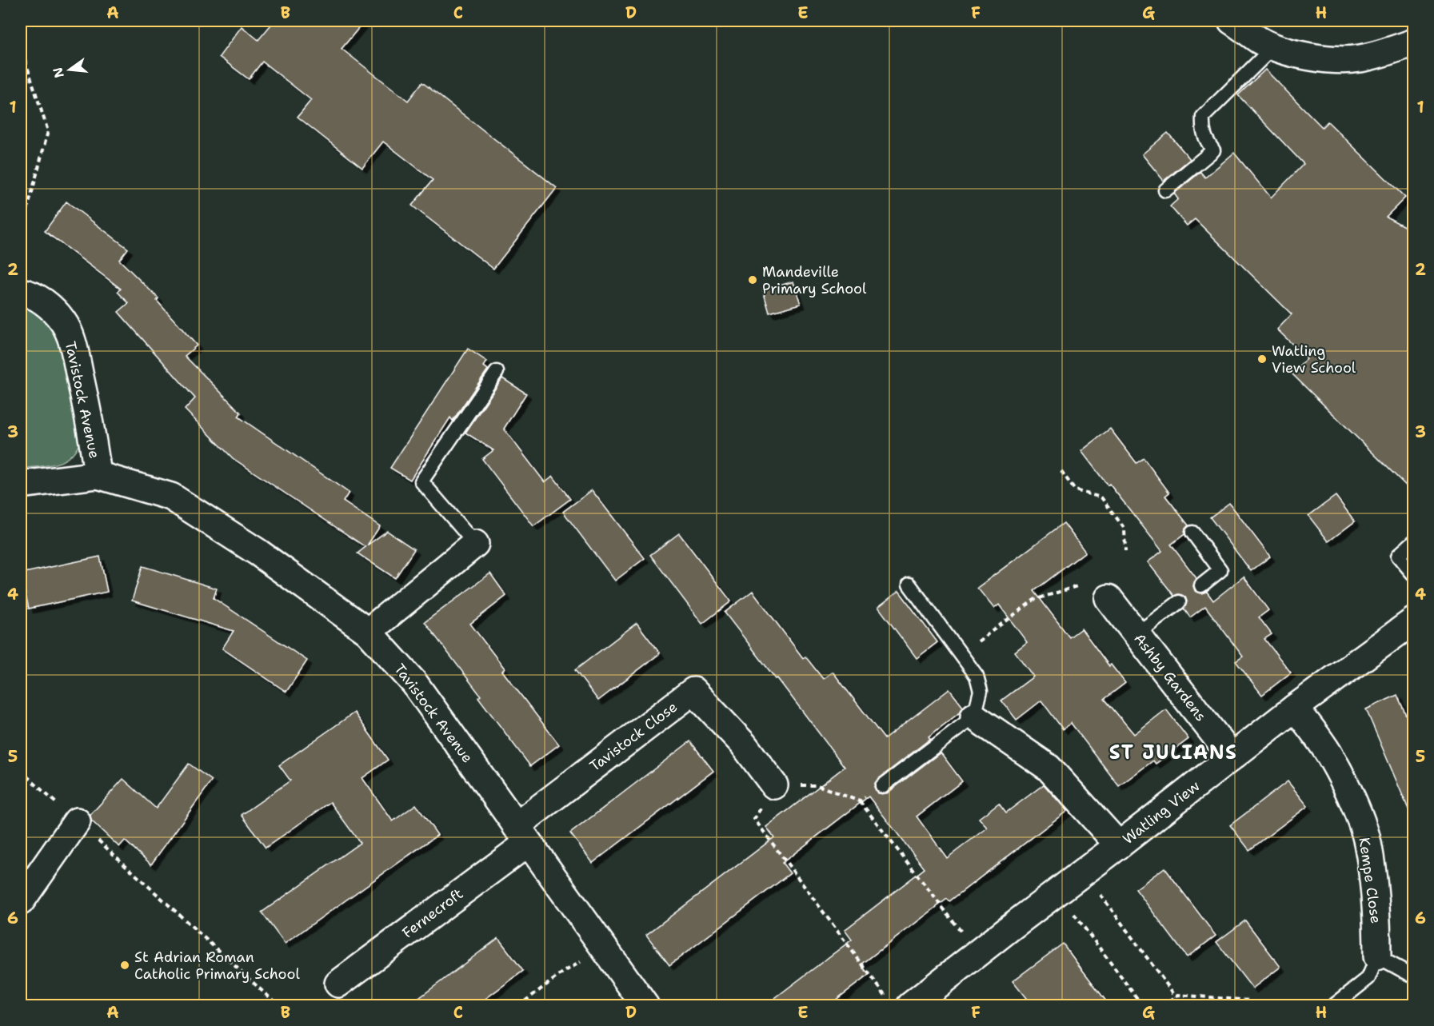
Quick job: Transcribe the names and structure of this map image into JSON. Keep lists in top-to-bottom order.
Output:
{
  "streets": {
    "street": [
      "Tavistock Avenue",
      "Ashby Gardens",
      "Tavistock Close",
      "Watling View",
      "Kempe Close",
      "Fernecroft"
    ]
  },
  "crossings": [
    ["Tavistock Avenue", "Tavistock Close"],
    ["Tavistock Avenue", "Fernecroft"],
    ["Ashby Gardens", "Watling View"],
    ["Tavistock Close", "Fernecroft"],
    ["Watling View", "Kempe Close"]
  ],
  "districts": ["ST JULIANS"],
  "places": ["Mandeville Primary School", "Watling View School", "St Adrian Roman Catholic Primary School"],
  "north": "left",
  "grid": {
    "columns": [
      "A",
      "B",
      "C",
      "D",
      "E",
      "F",
      "G",
      "H"
    ],
    "rows": [
      "1",
      "2",
      "3",
      "4",
      "5",
      "6"
    ]
  }
}
